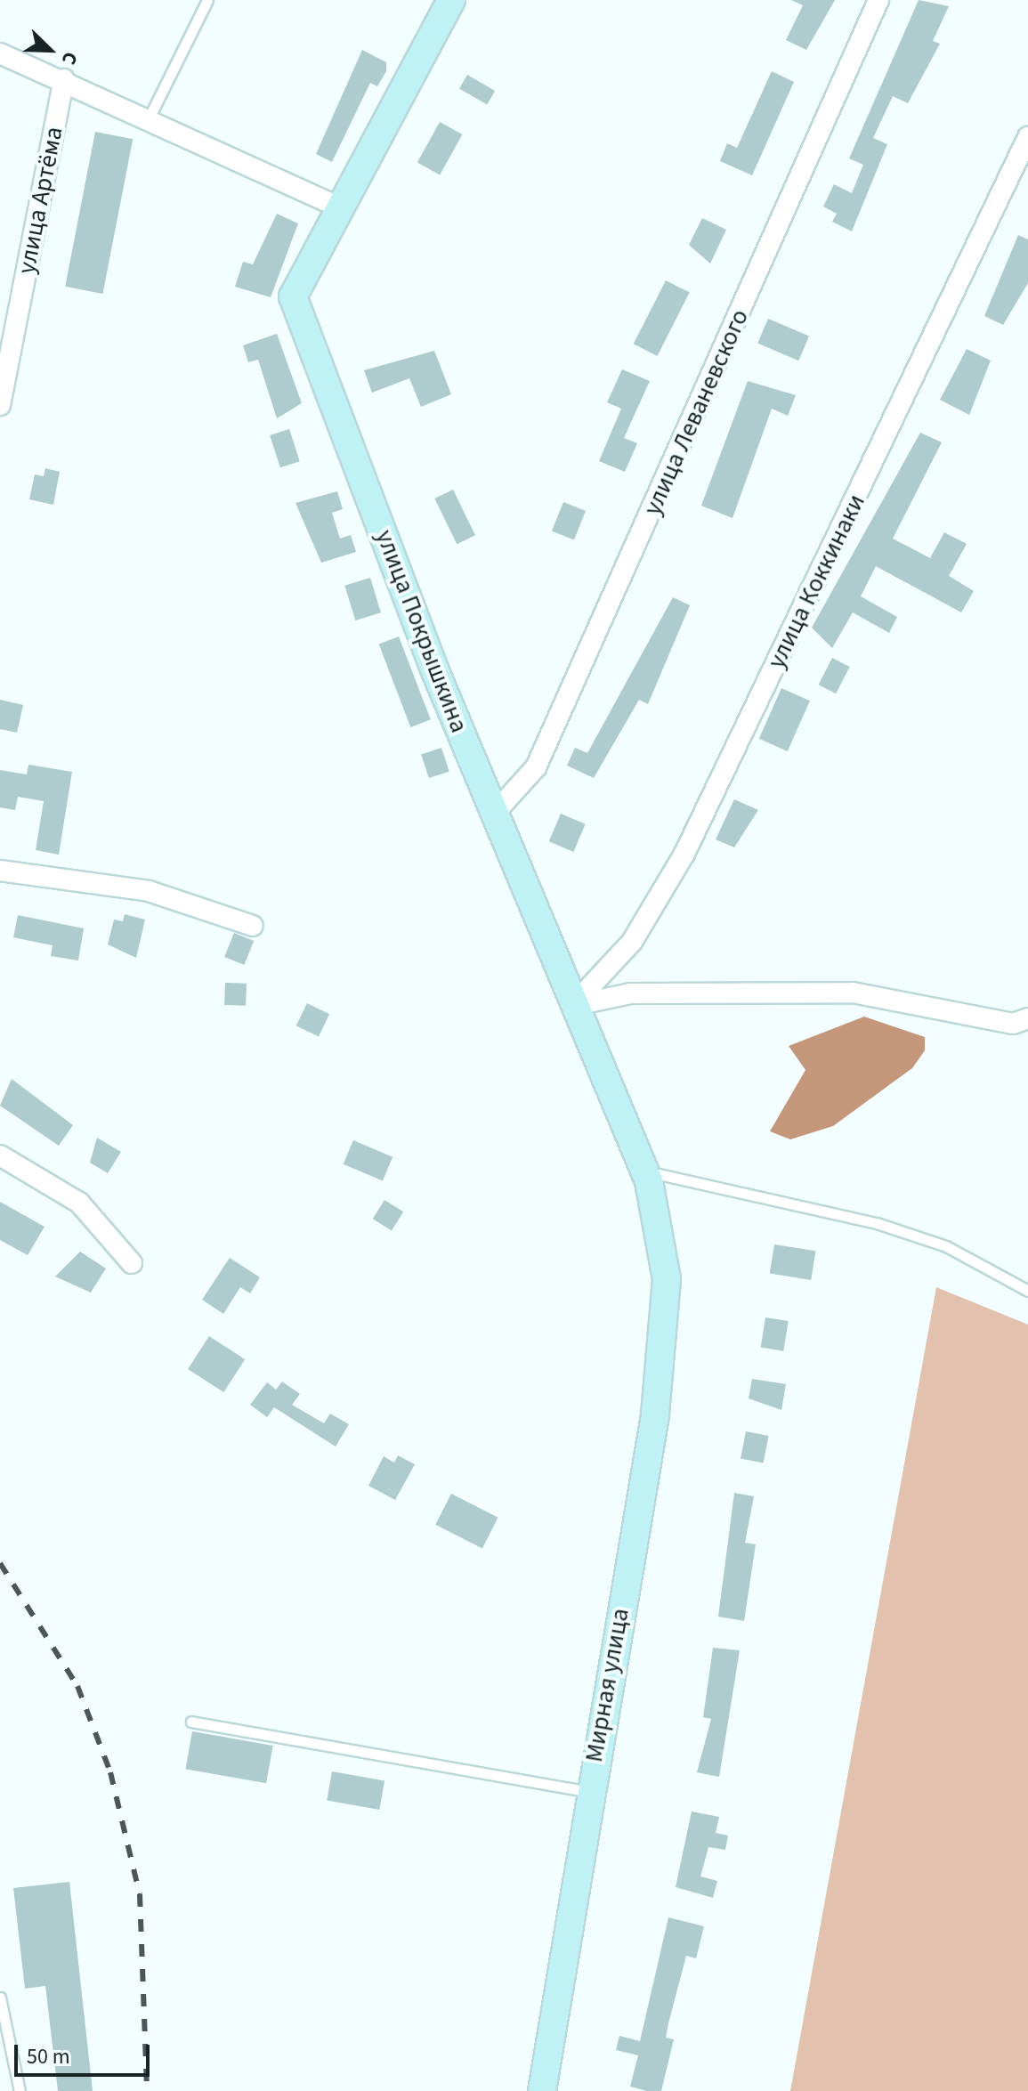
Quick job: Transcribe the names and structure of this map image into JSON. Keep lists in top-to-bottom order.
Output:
{
  "streets": {
    "street": [
      "улица Артёма",
      "улица Леваневского",
      "улица Коккинаки",
      "улица Покрышкина",
      "Мирная улица"
    ]
  },
  "crossings": [
    ["улица Леваневского", "улица Покрышкина"],
    ["улица Коккинаки", "улица Покрышкина"],
    ["улица Покрышкина", "Мирная улица"]
  ],
  "scale_bar": "50 m",
  "north": "bottom right"
}
